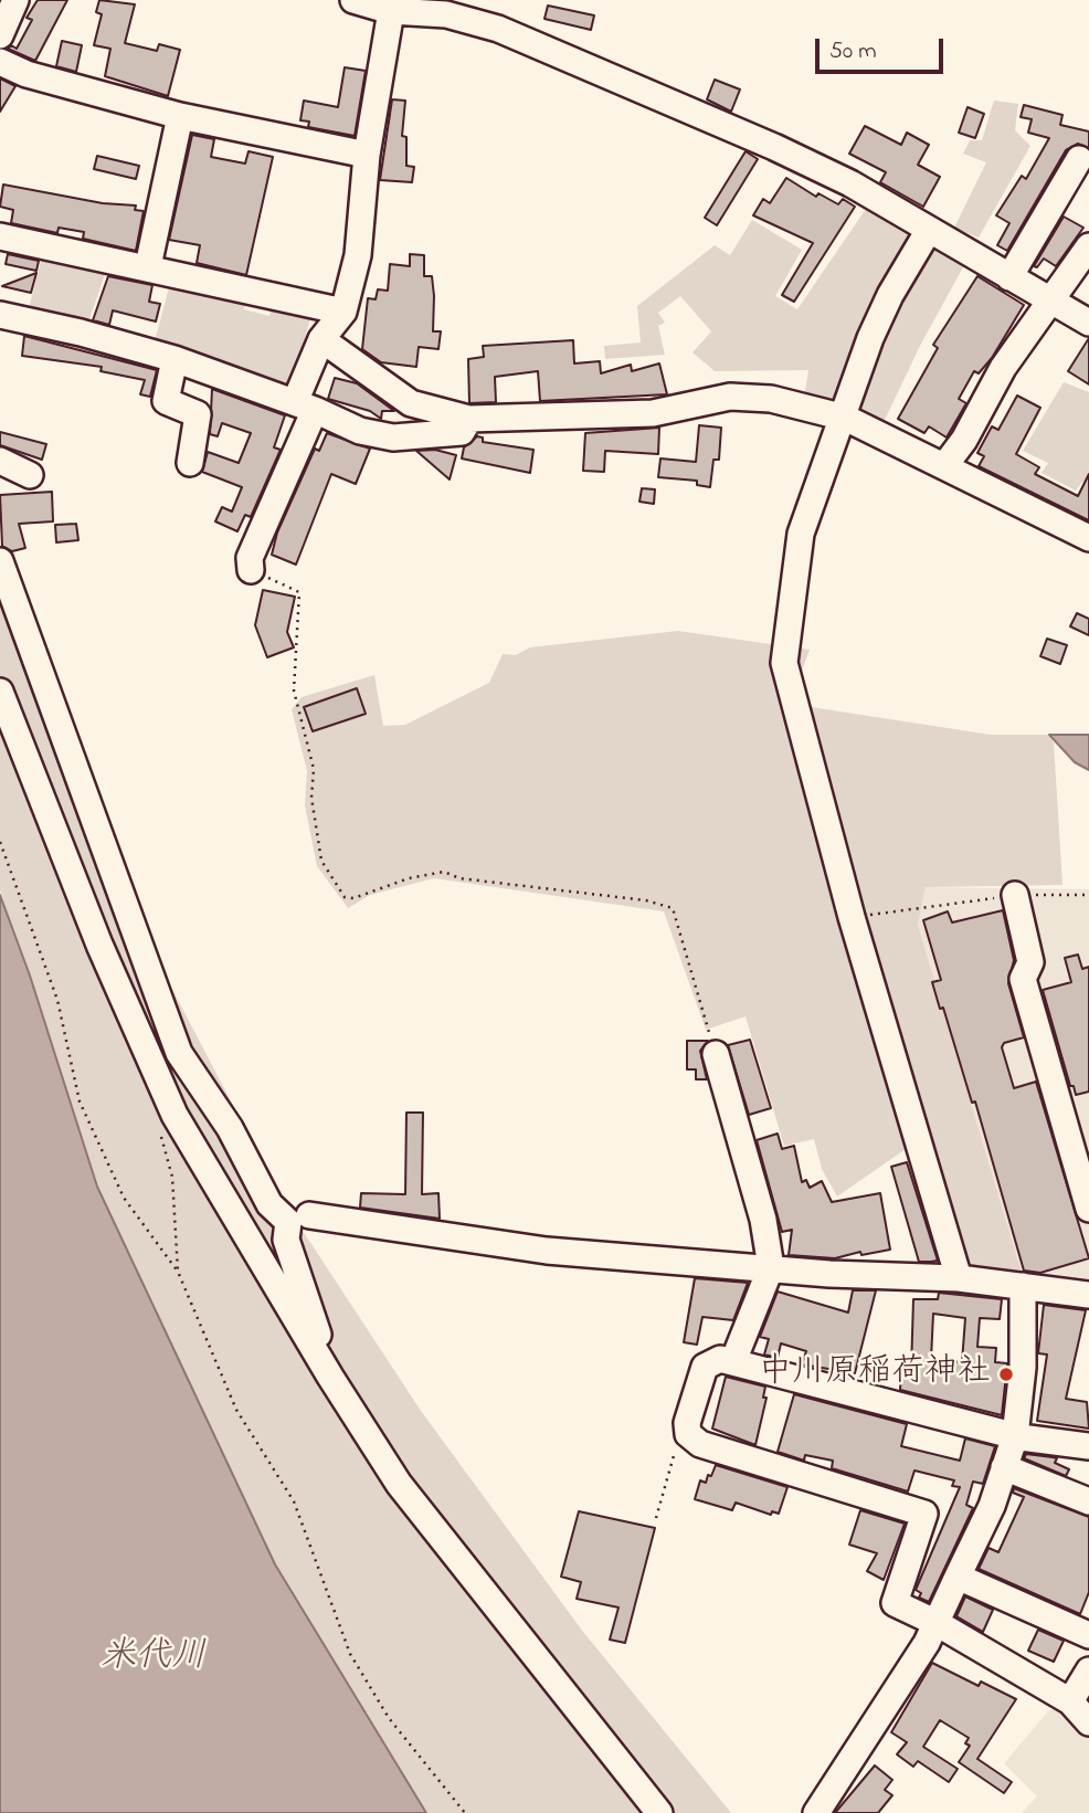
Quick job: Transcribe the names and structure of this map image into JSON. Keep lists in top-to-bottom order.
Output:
{
  "water": ["米代川"],
  "places": ["中川原稲荷神社"],
  "scale_bar": "50 m"
}
